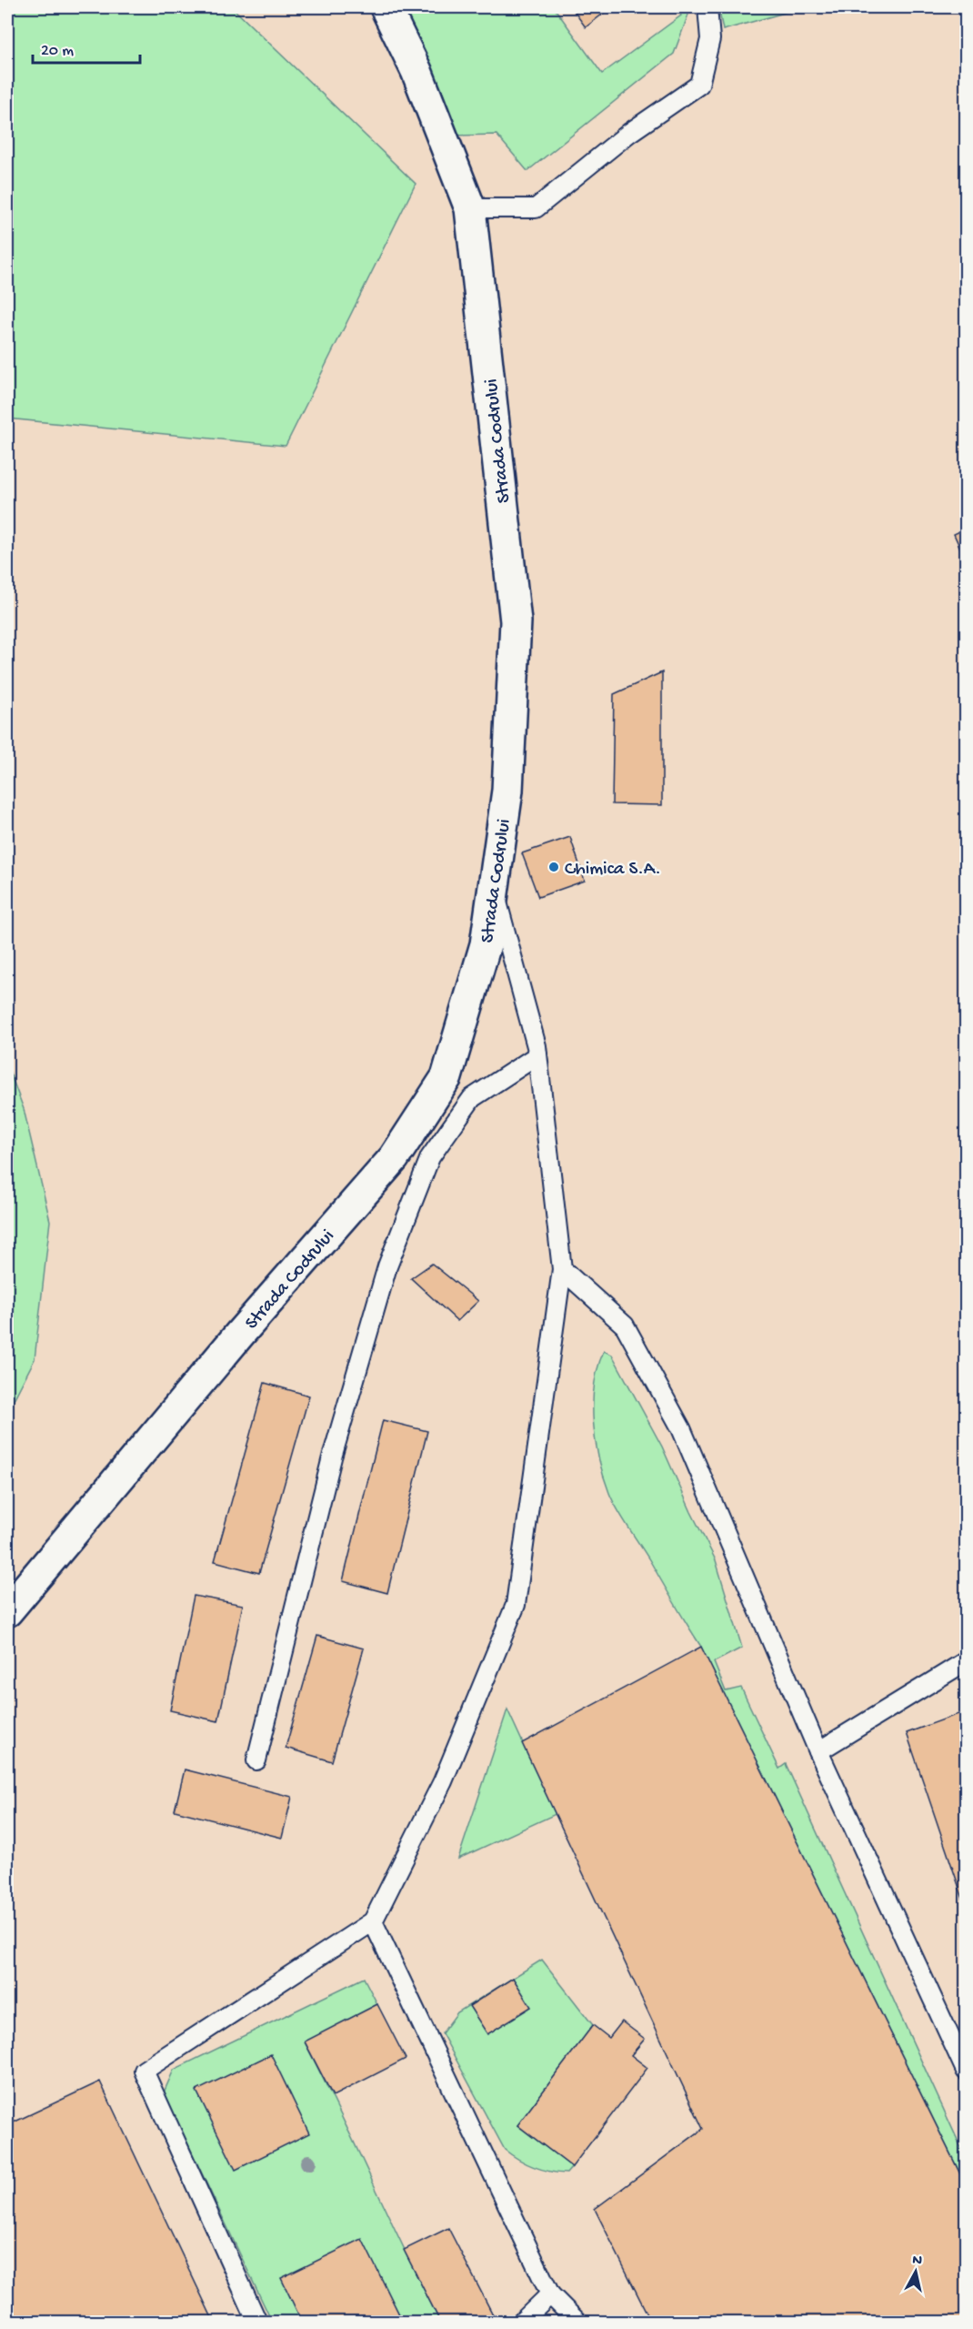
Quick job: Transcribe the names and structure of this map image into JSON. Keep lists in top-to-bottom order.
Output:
{
  "streets": {
    "street": ["Strada Codrului"]
  },
  "places": ["Chimica S.A."],
  "scale_bar": "20 m",
  "north": "top"
}
